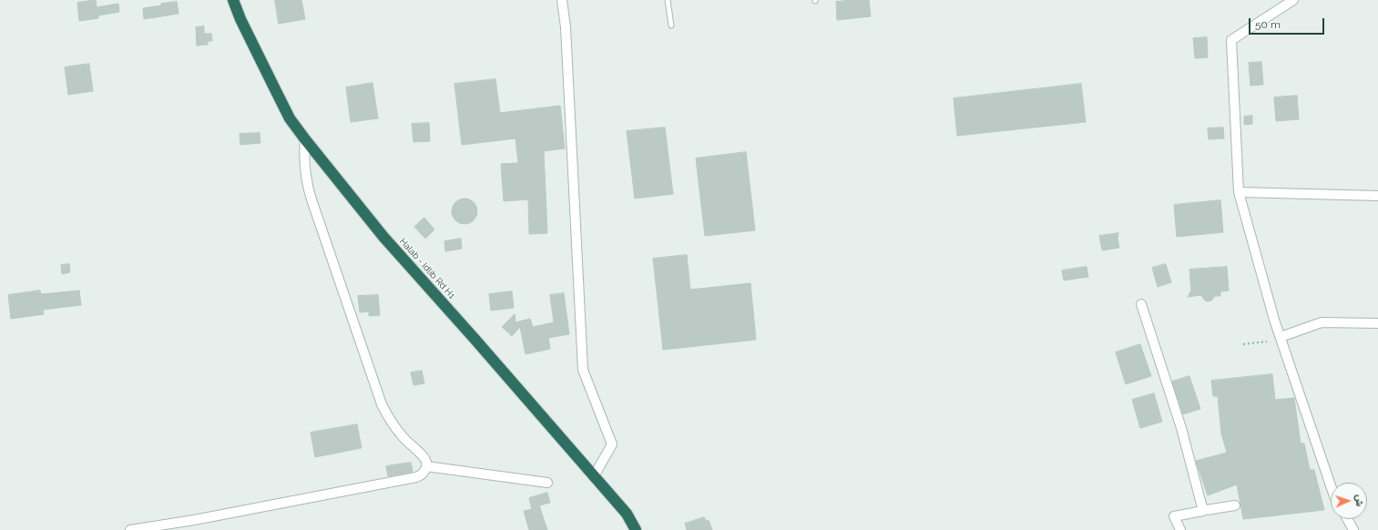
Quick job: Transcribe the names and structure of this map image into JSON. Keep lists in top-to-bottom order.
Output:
{
  "streets": {
    "highway": ["Halab - Idlib Rd H1"]
  },
  "scale_bar": "50 m",
  "north": "right"
}
